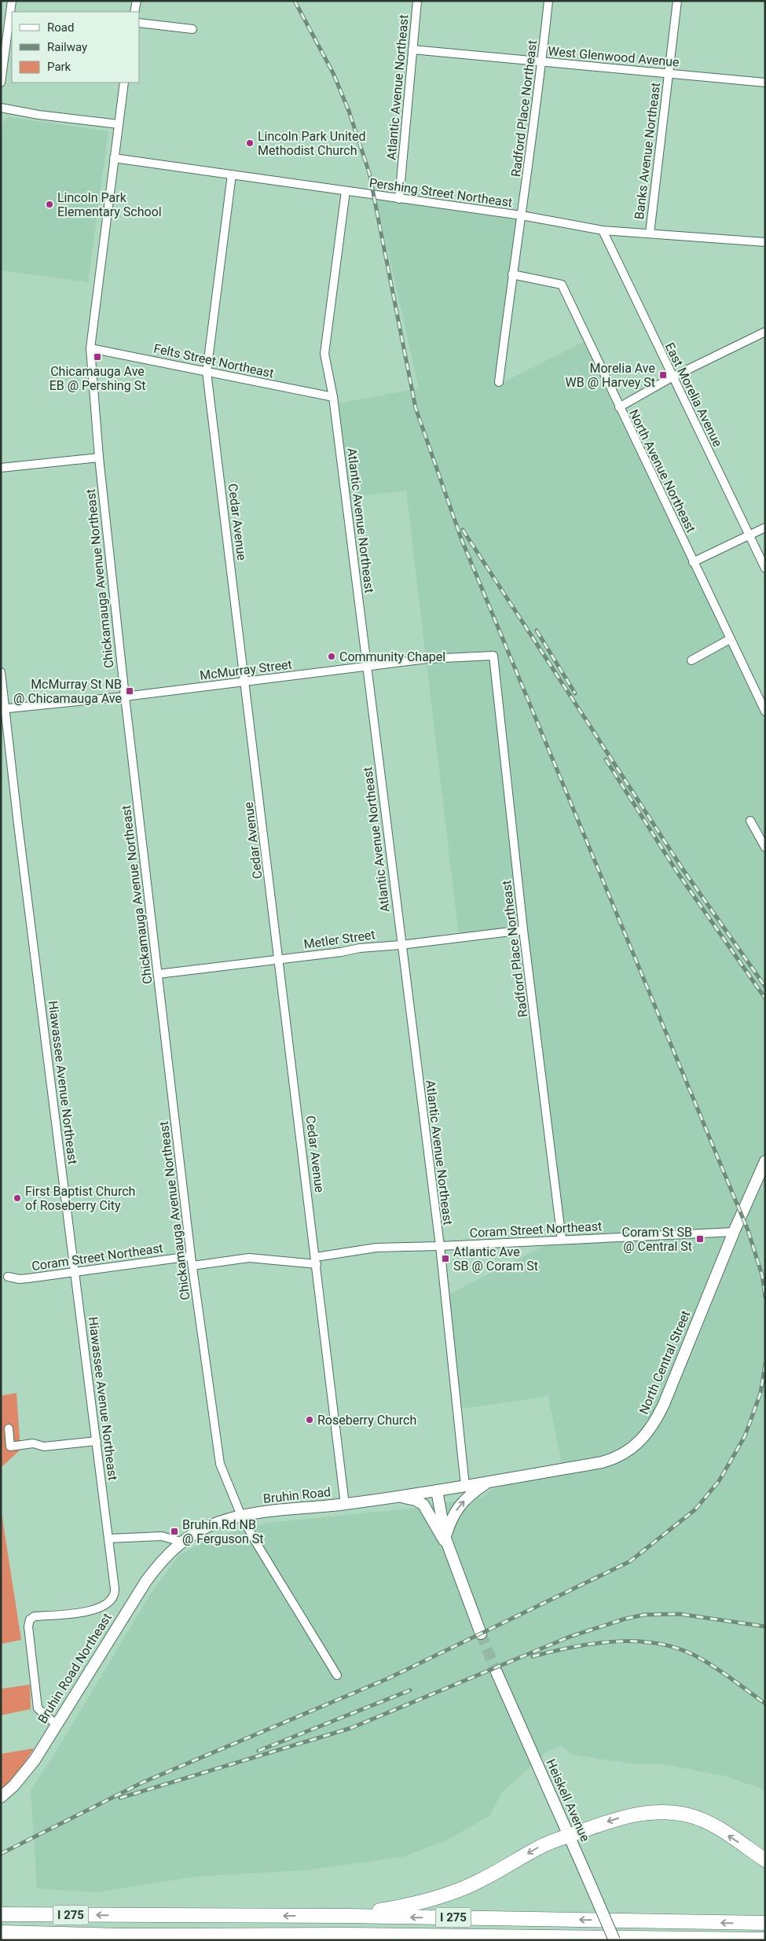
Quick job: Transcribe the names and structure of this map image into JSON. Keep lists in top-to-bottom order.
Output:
{
  "streets": {
    "highway": ["I 275"],
    "main road": [
      "North Central Street",
      "Bruhin Road",
      "Bruhin Road Northeast",
      "Heiskell Avenue"
    ],
    "street": [
      "West Glenwood Avenue",
      "Atlantic Avenue Northeast",
      "Radford Place Northeast",
      "Banks Avenue Northeast",
      "Pershing Street Northeast",
      "Felts Street Northeast",
      "East Morelia Avenue",
      "North Avenue Northeast",
      "Cedar Avenue",
      "Chickamauga Avenue Northeast",
      "McMurray Street",
      "Metler Street",
      "Hiawassee Avenue Northeast",
      "Coram Street Northeast"
    ]
  },
  "crossings": [
    ["West Glenwood Avenue", "Atlantic Avenue Northeast"],
    ["West Glenwood Avenue", "Radford Place Northeast"],
    ["West Glenwood Avenue", "Banks Avenue Northeast"],
    ["Atlantic Avenue Northeast", "Pershing Street Northeast"],
    ["Atlantic Avenue Northeast", "Felts Street Northeast"],
    ["Atlantic Avenue Northeast", "McMurray Street"],
    ["Atlantic Avenue Northeast", "Metler Street"],
    ["Atlantic Avenue Northeast", "Coram Street Northeast"],
    ["Atlantic Avenue Northeast", "North Central Street"],
    ["Radford Place Northeast", "Pershing Street Northeast"],
    ["Radford Place Northeast", "North Avenue Northeast"],
    ["Radford Place Northeast", "McMurray Street"],
    ["Radford Place Northeast", "Metler Street"],
    ["Radford Place Northeast", "Coram Street Northeast"],
    ["Banks Avenue Northeast", "Pershing Street Northeast"],
    ["Pershing Street Northeast", "East Morelia Avenue"],
    ["Pershing Street Northeast", "Cedar Avenue"],
    ["Pershing Street Northeast", "Chickamauga Avenue Northeast"],
    ["Felts Street Northeast", "Cedar Avenue"],
    ["Felts Street Northeast", "Chickamauga Avenue Northeast"],
    ["Cedar Avenue", "McMurray Street"],
    ["Cedar Avenue", "Metler Street"],
    ["Cedar Avenue", "Coram Street Northeast"],
    ["Cedar Avenue", "Bruhin Road"],
    ["Chickamauga Avenue Northeast", "McMurray Street"],
    ["Chickamauga Avenue Northeast", "Metler Street"],
    ["Chickamauga Avenue Northeast", "Coram Street Northeast"],
    ["Chickamauga Avenue Northeast", "Bruhin Road"],
    ["McMurray Street", "Hiawassee Avenue Northeast"],
    ["Hiawassee Avenue Northeast", "Coram Street Northeast"],
    ["Hiawassee Avenue Northeast", "Bruhin Road Northeast"],
    ["Coram Street Northeast", "North Central Street"],
    ["North Central Street", "Bruhin Road"],
    ["Bruhin Road", "Bruhin Road Northeast"]
  ],
  "places": {
    "other": [
      "Lincoln Park United Methodist Church",
      "Lincoln Park Elementary School",
      "Community Chapel",
      "First Baptist Church of Roseberry City",
      "Roseberry Church"
    ],
    "transit": [
      "Chicamauga Ave EB @ Pershing St",
      "Morelia Ave WB @ Harvey St",
      "McMurray St NB @ Chicamauga Ave",
      "Coram St SB @ Central St",
      "Atlantic Ave SB @ Coram St",
      "Bruhin Rd NB @ Ferguson St"
    ]
  },
  "legend": ["Road", "Railway", "Park"]
}
